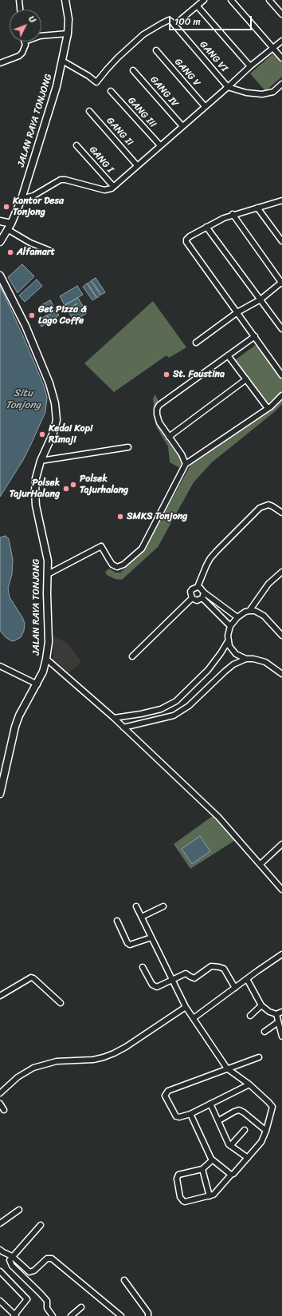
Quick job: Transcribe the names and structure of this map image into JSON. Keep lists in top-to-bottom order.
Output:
{
  "streets": {
    "main road": ["JALAN RAYA TONJONG"],
    "street": [
      "GANG VI",
      "GANG V",
      "GANG IV",
      "GANG III",
      "GANG II",
      "GANG I"
    ]
  },
  "water": ["Situ Tonjong"],
  "places": [
    "Kantor Desa Tonjong",
    "Alfamart",
    "Get Pizza & Lago Coffe",
    "St. Faustina",
    "Kedai Kopi RImaji",
    "Polsek Tajurhalang",
    "Polsek TajurHalang",
    "SMKS Tonjong"
  ],
  "scale_bar": "100 m",
  "north": "top right"
}
